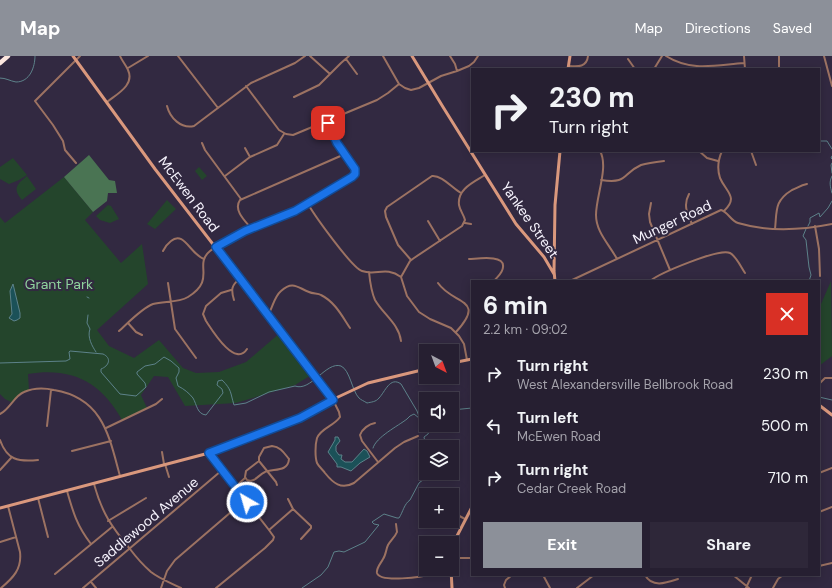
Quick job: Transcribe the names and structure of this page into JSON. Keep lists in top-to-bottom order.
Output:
{
  "streets": {
    "street": [
      "McEwen Road",
      "Yankee Street",
      "Munger Road",
      "Saddlewood Avenue"
    ]
  },
  "parks": ["Grant Park"],
  "north": "bottom right",
  "page": {
    "header": "Map",
    "nav": ["Map", "Directions", "Saved"],
    "turn": ["230 m", "Turn right"],
    "heading": ["6 min", "2.2 km · 09:02"],
    "map_buttons": ["+", "−"],
    "list": [
      {
        "name": "Turn right",
        "note": "West Alexandersville Bellbrook Road",
        "value": "230 m"
      },
      {
        "name": "Turn left",
        "note": "McEwen Road",
        "value": "500 m"
      },
      {
        "name": "Turn right",
        "note": "Cedar Creek Road",
        "value": "710 m"
      }
    ],
    "buttons": ["Exit", "Share"]
  }
}
